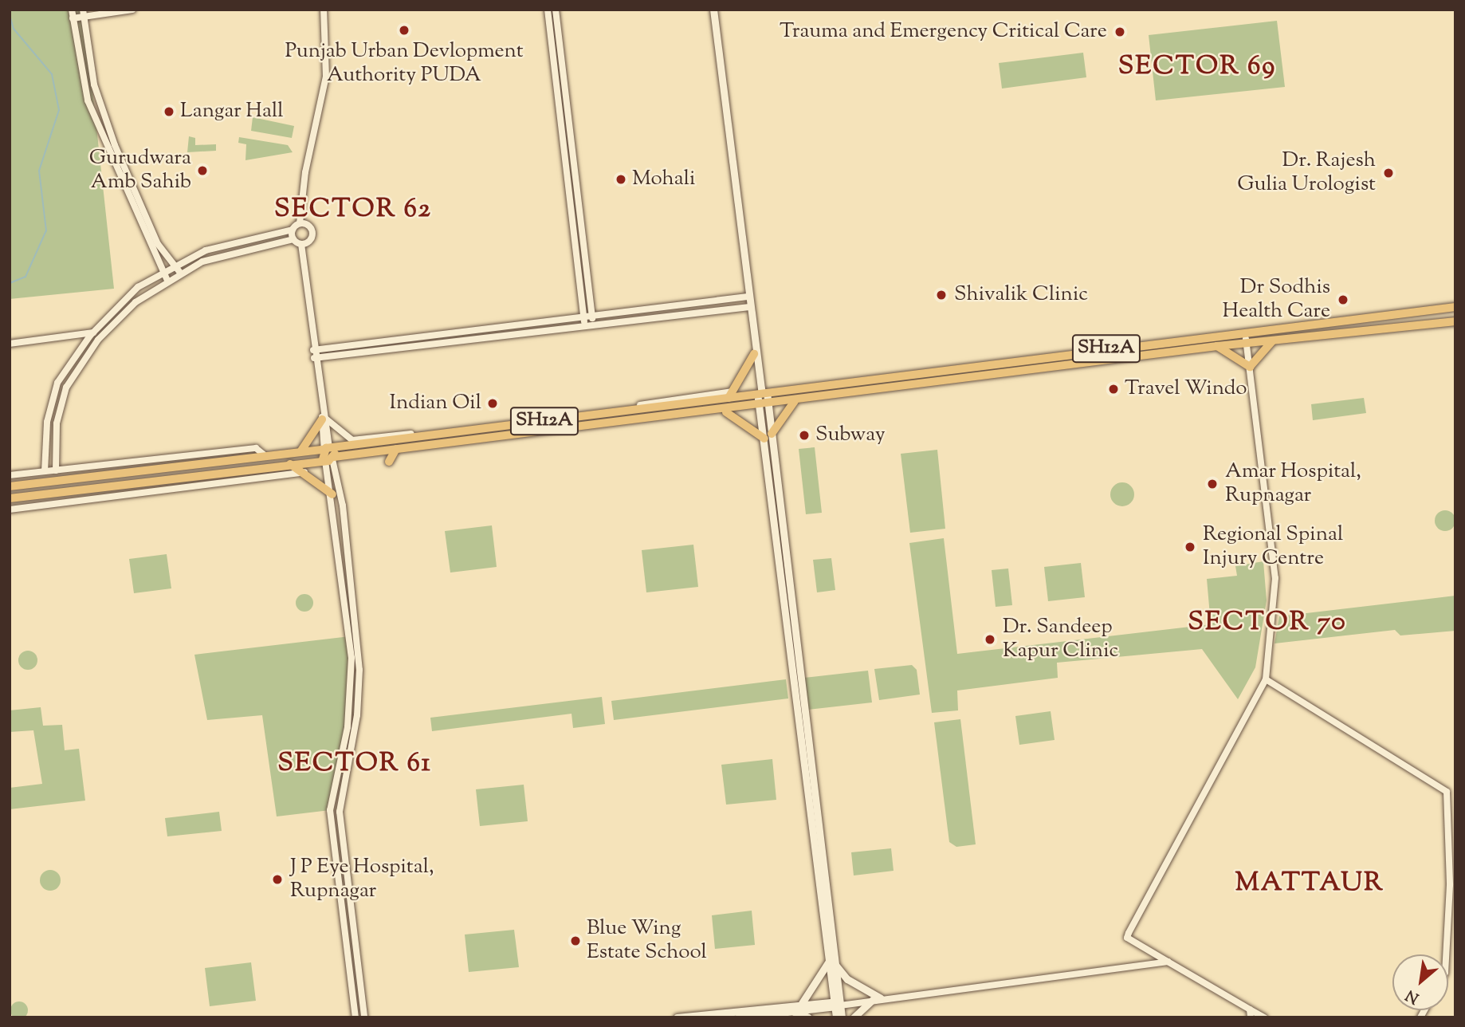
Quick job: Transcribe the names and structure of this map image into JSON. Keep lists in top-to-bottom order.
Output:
{
  "streets": {
    "main road": ["SH12A"]
  },
  "districts": [
    "SECTOR 69",
    "SECTOR 62",
    "SECTOR 70",
    "SECTOR 61",
    "MATTAUR"
  ],
  "places": [
    "Punjab Urban Devlopment Authority PUDA",
    "Trauma and Emergency Critical Care",
    "Langar Hall",
    "Gurudwara Amb Sahib",
    "Dr. Rajesh Gulia Urologist",
    "Mohali",
    "Shivalik Clinic",
    "Dr Sodhis Health Care",
    "Travel Windo",
    "Indian Oil",
    "Subway",
    "Amar Hospital, Rupnagar",
    "Regional Spinal Injury Centre",
    "Dr. Sandeep Kapur Clinic",
    "J P Eye Hospital, Rupnagar",
    "Blue Wing Estate School"
  ],
  "north": "bottom left"
}
